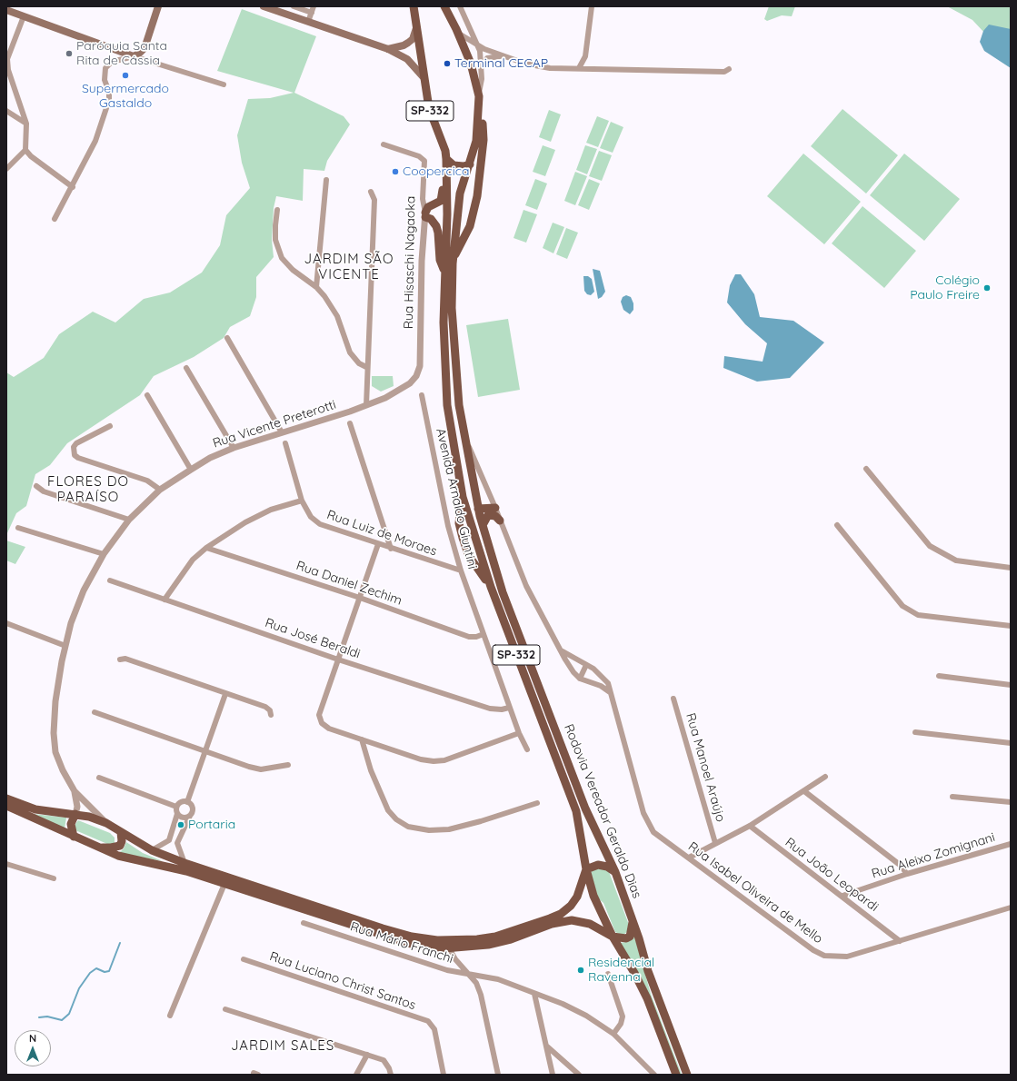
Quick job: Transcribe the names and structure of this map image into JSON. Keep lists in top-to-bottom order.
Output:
{
  "streets": {
    "main road": ["SP-332", "Rodovia Vereador Geraldo Dias"],
    "street": [
      "Rua Hisaschi Nagaoka",
      "Rua Vicente Preterotti",
      "Avenida Arnaldo Giuntini",
      "Rua Luiz de Moraes",
      "Rua Daniel Zechim",
      "Rua José Beraldi",
      "Rua Manoel Araújo",
      "Rua Aleixo Zomignani",
      "Rua João Leopardi",
      "Rua Isabel Oliveira de Mello",
      "Rua Mário Franchi",
      "Rua Luciano Christ Santos"
    ]
  },
  "crossings": [
    ["Rua Hisaschi Nagaoka", "Rua Vicente Preterotti"],
    ["Avenida Arnaldo Giuntini", "Rua Luiz de Moraes"],
    ["Avenida Arnaldo Giuntini", "Rua Daniel Zechim"],
    ["Avenida Arnaldo Giuntini", "Rua José Beraldi"],
    ["Rua Aleixo Zomignani", "Rua João Leopardi"],
    ["Rua João Leopardi", "Rua Isabel Oliveira de Mello"]
  ],
  "districts": ["JARDIM SÃO VICENTE", "FLORES DO PARAÍSO", "JARDIM SALES"],
  "places": [
    "Paróquia Santa Rita de Cássia",
    "Terminal CECAP",
    "Supermercado Gastaldo",
    "Coopercica",
    "Colégio Paulo Freire",
    "Portaria",
    "Residencial Ravenna"
  ],
  "north": "top"
}
